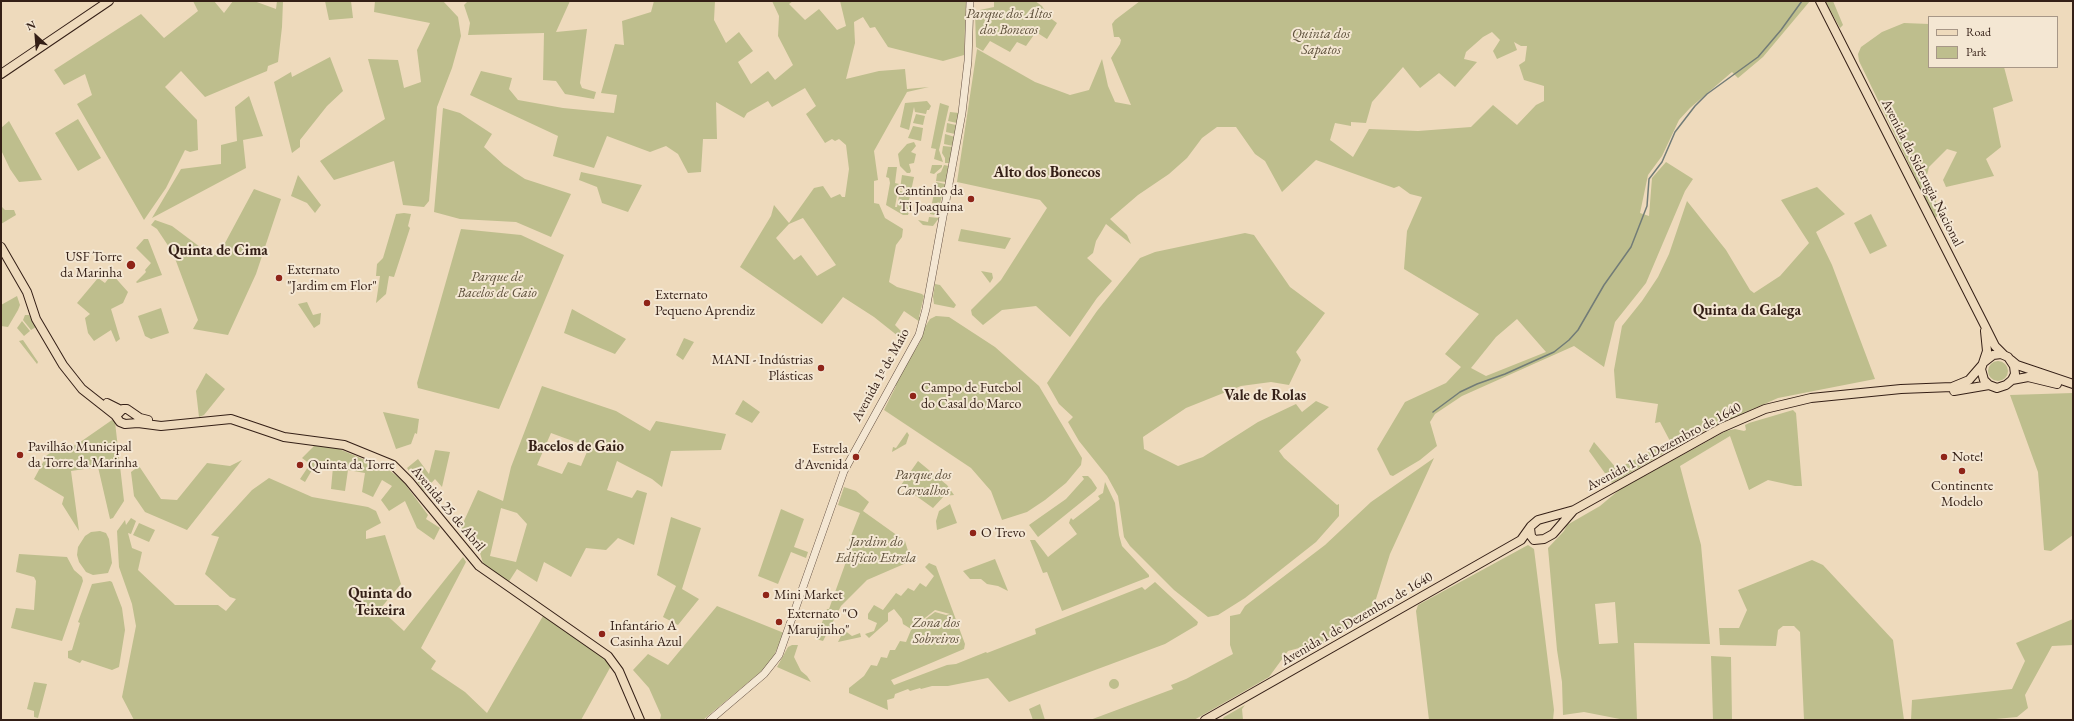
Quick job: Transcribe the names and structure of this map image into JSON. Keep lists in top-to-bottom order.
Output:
{
  "streets": {
    "main road": ["Avenida da Siderugia Nacional", "Avenida 1 de Dezembro de 1640", "Avenida 25 de Abril"],
    "street": ["Avenida 1º de Maio"]
  },
  "crossings": [
    ["Avenida da Siderugia Nacional", "Avenida 1 de Dezembro de 1640"]
  ],
  "districts": [
    "Alto dos Bonecos",
    "Quinta de Cima",
    "Quinta da Galega",
    "Vale de Rolas",
    "Bacelos de Gaio",
    "Quinta do Teixeira"
  ],
  "parks": [
    "Parque dos Altos dos Bonecos",
    "Quinta dos Sapatos",
    "Parque de Bacelos de Gaio",
    "Parque dos Carvalhos",
    "Jardim do Edifício Estrela",
    "Zona dos Sobreiros"
  ],
  "places": [
    "Cantinho da Ti Joaquina",
    "USF Torre da Marinha",
    "Externato \"Jardim em Flor\"",
    "Externato Pequeno Aprendiz",
    "MANI - Indústrias Plásticas",
    "Campo de Futebol do Casal do Marco",
    "Pavilhão Municipal da Torre da Marinha",
    "Estrela d'Avenida",
    "Note!",
    "Quinta da Torre",
    "Continente Modelo",
    "O Trevo",
    "Mini Market",
    "Externato \"O Marujinho\"",
    "Infantário A Casinha Azul"
  ],
  "legend": ["Road", "Park"],
  "north": "top left"
}
